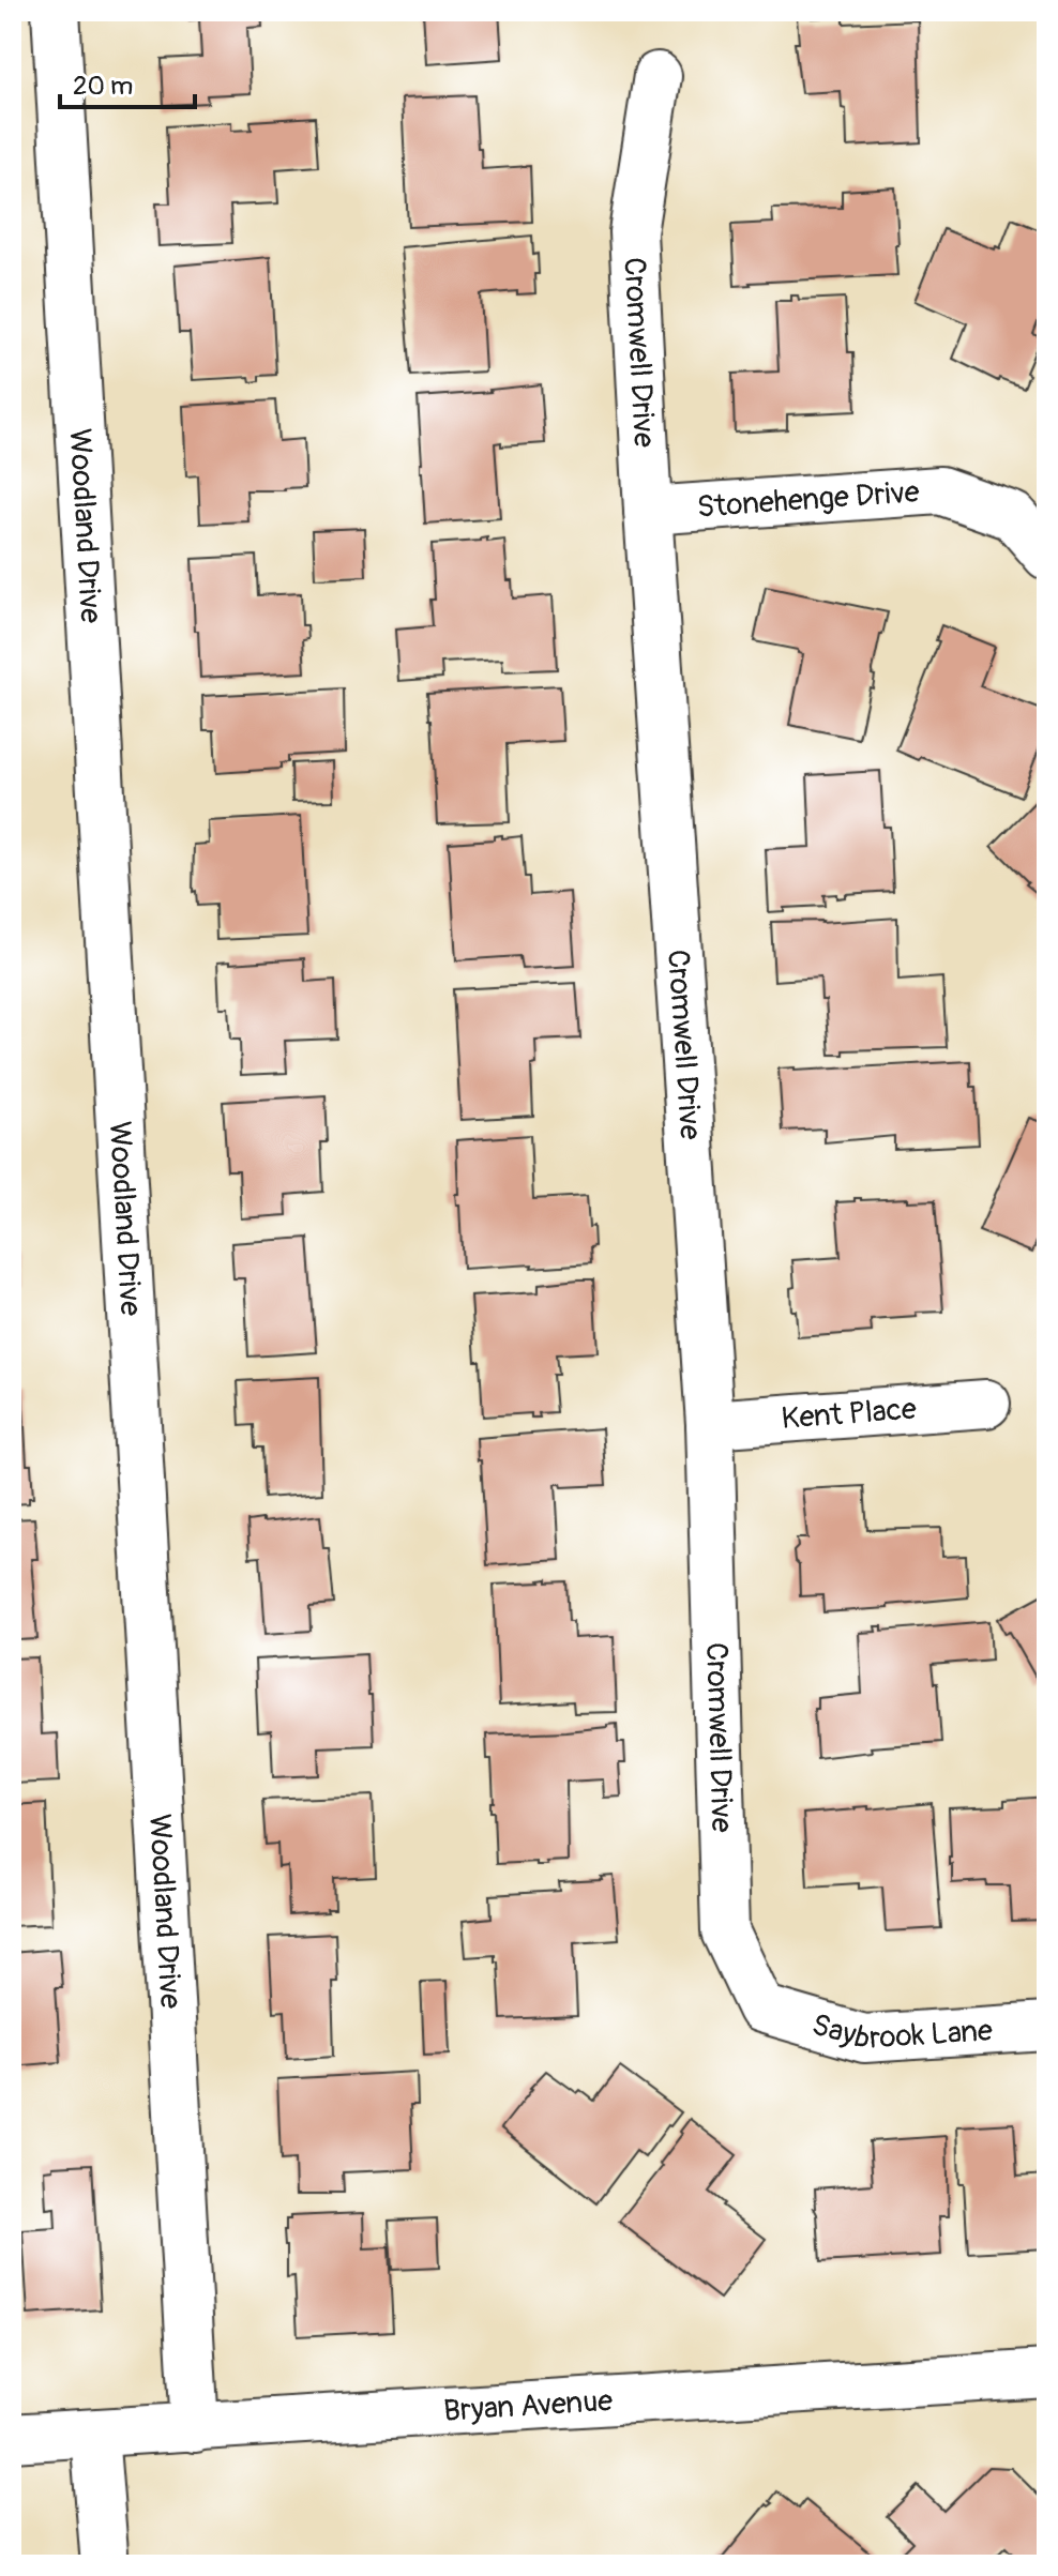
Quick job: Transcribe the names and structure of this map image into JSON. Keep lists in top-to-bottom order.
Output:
{
  "streets": {
    "street": [
      "Cromwell Drive",
      "Stonehenge Drive",
      "Woodland Drive",
      "Kent Place",
      "Saybrook Lane",
      "Bryan Avenue"
    ]
  },
  "crossings": [
    ["Cromwell Drive", "Stonehenge Drive"],
    ["Cromwell Drive", "Kent Place"],
    ["Cromwell Drive", "Saybrook Lane"],
    ["Woodland Drive", "Bryan Avenue"]
  ],
  "scale_bar": "20 m"
}
